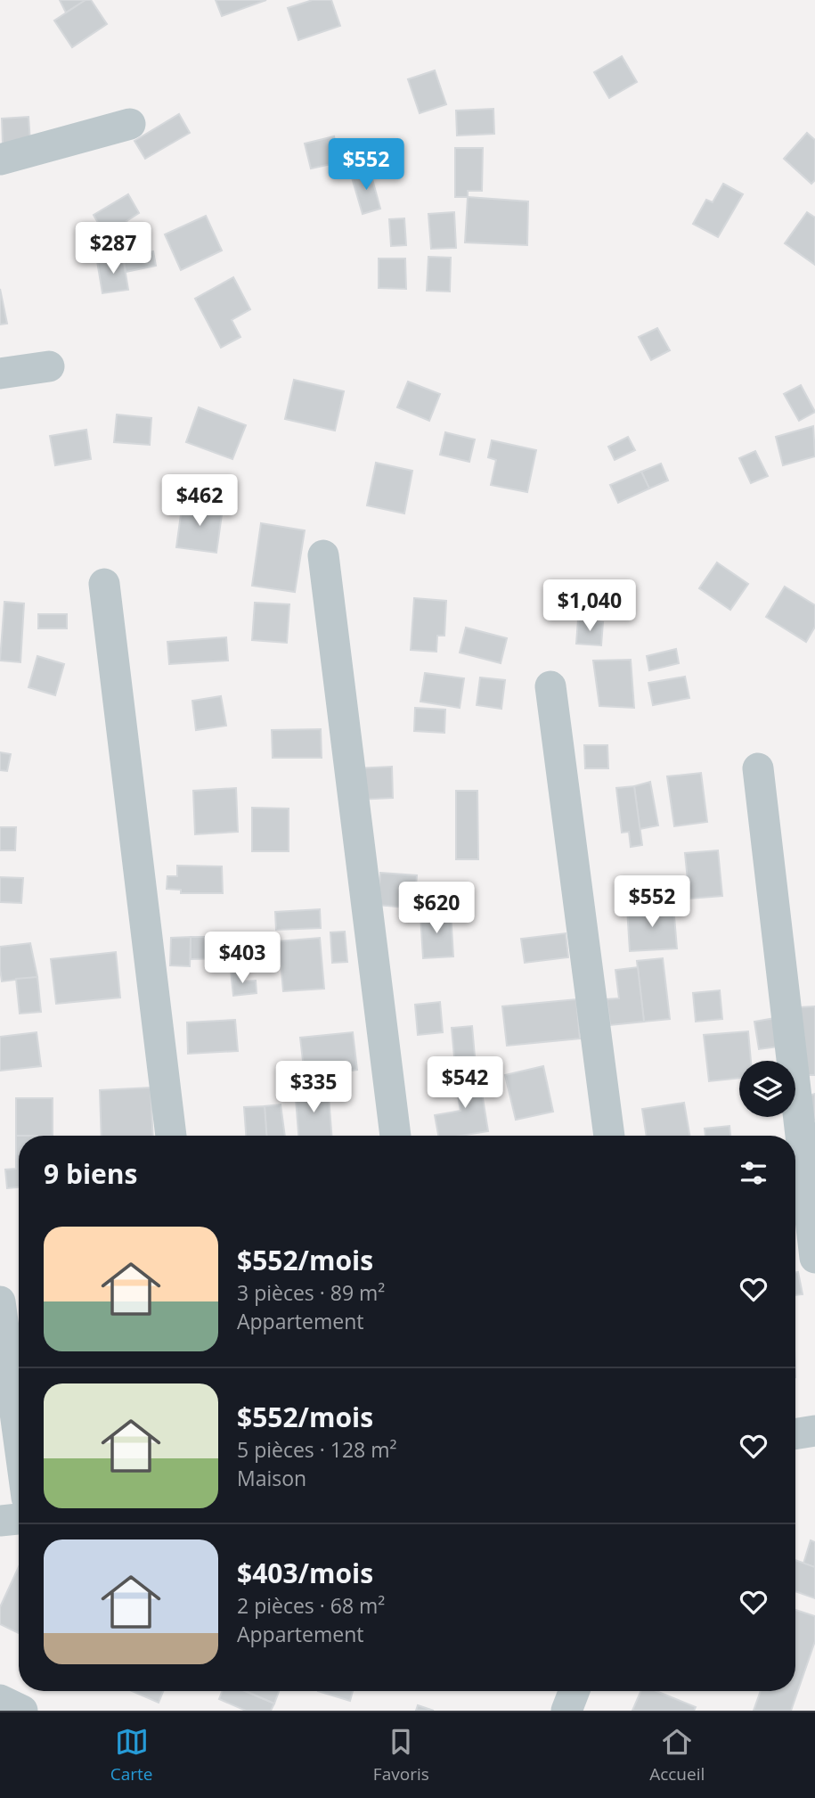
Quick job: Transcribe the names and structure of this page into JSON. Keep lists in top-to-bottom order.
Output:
{
  "page": {
    "price": [
      "$552",
      "$287",
      "$462",
      "$1,040",
      "$552",
      "$620",
      "$403",
      "$542",
      "$335"
    ],
    "heading": "9 biens",
    "list": [
      {
        "name": "$552/mois",
        "note": "3 pièces · 89 m² · Appartement"
      },
      {
        "name": "$552/mois",
        "note": "5 pièces · 128 m² · Maison"
      },
      {
        "name": "$403/mois",
        "note": "2 pièces · 68 m² · Appartement"
      }
    ],
    "tabs": ["Carte", "Favoris", "Accueil"]
  }
}
